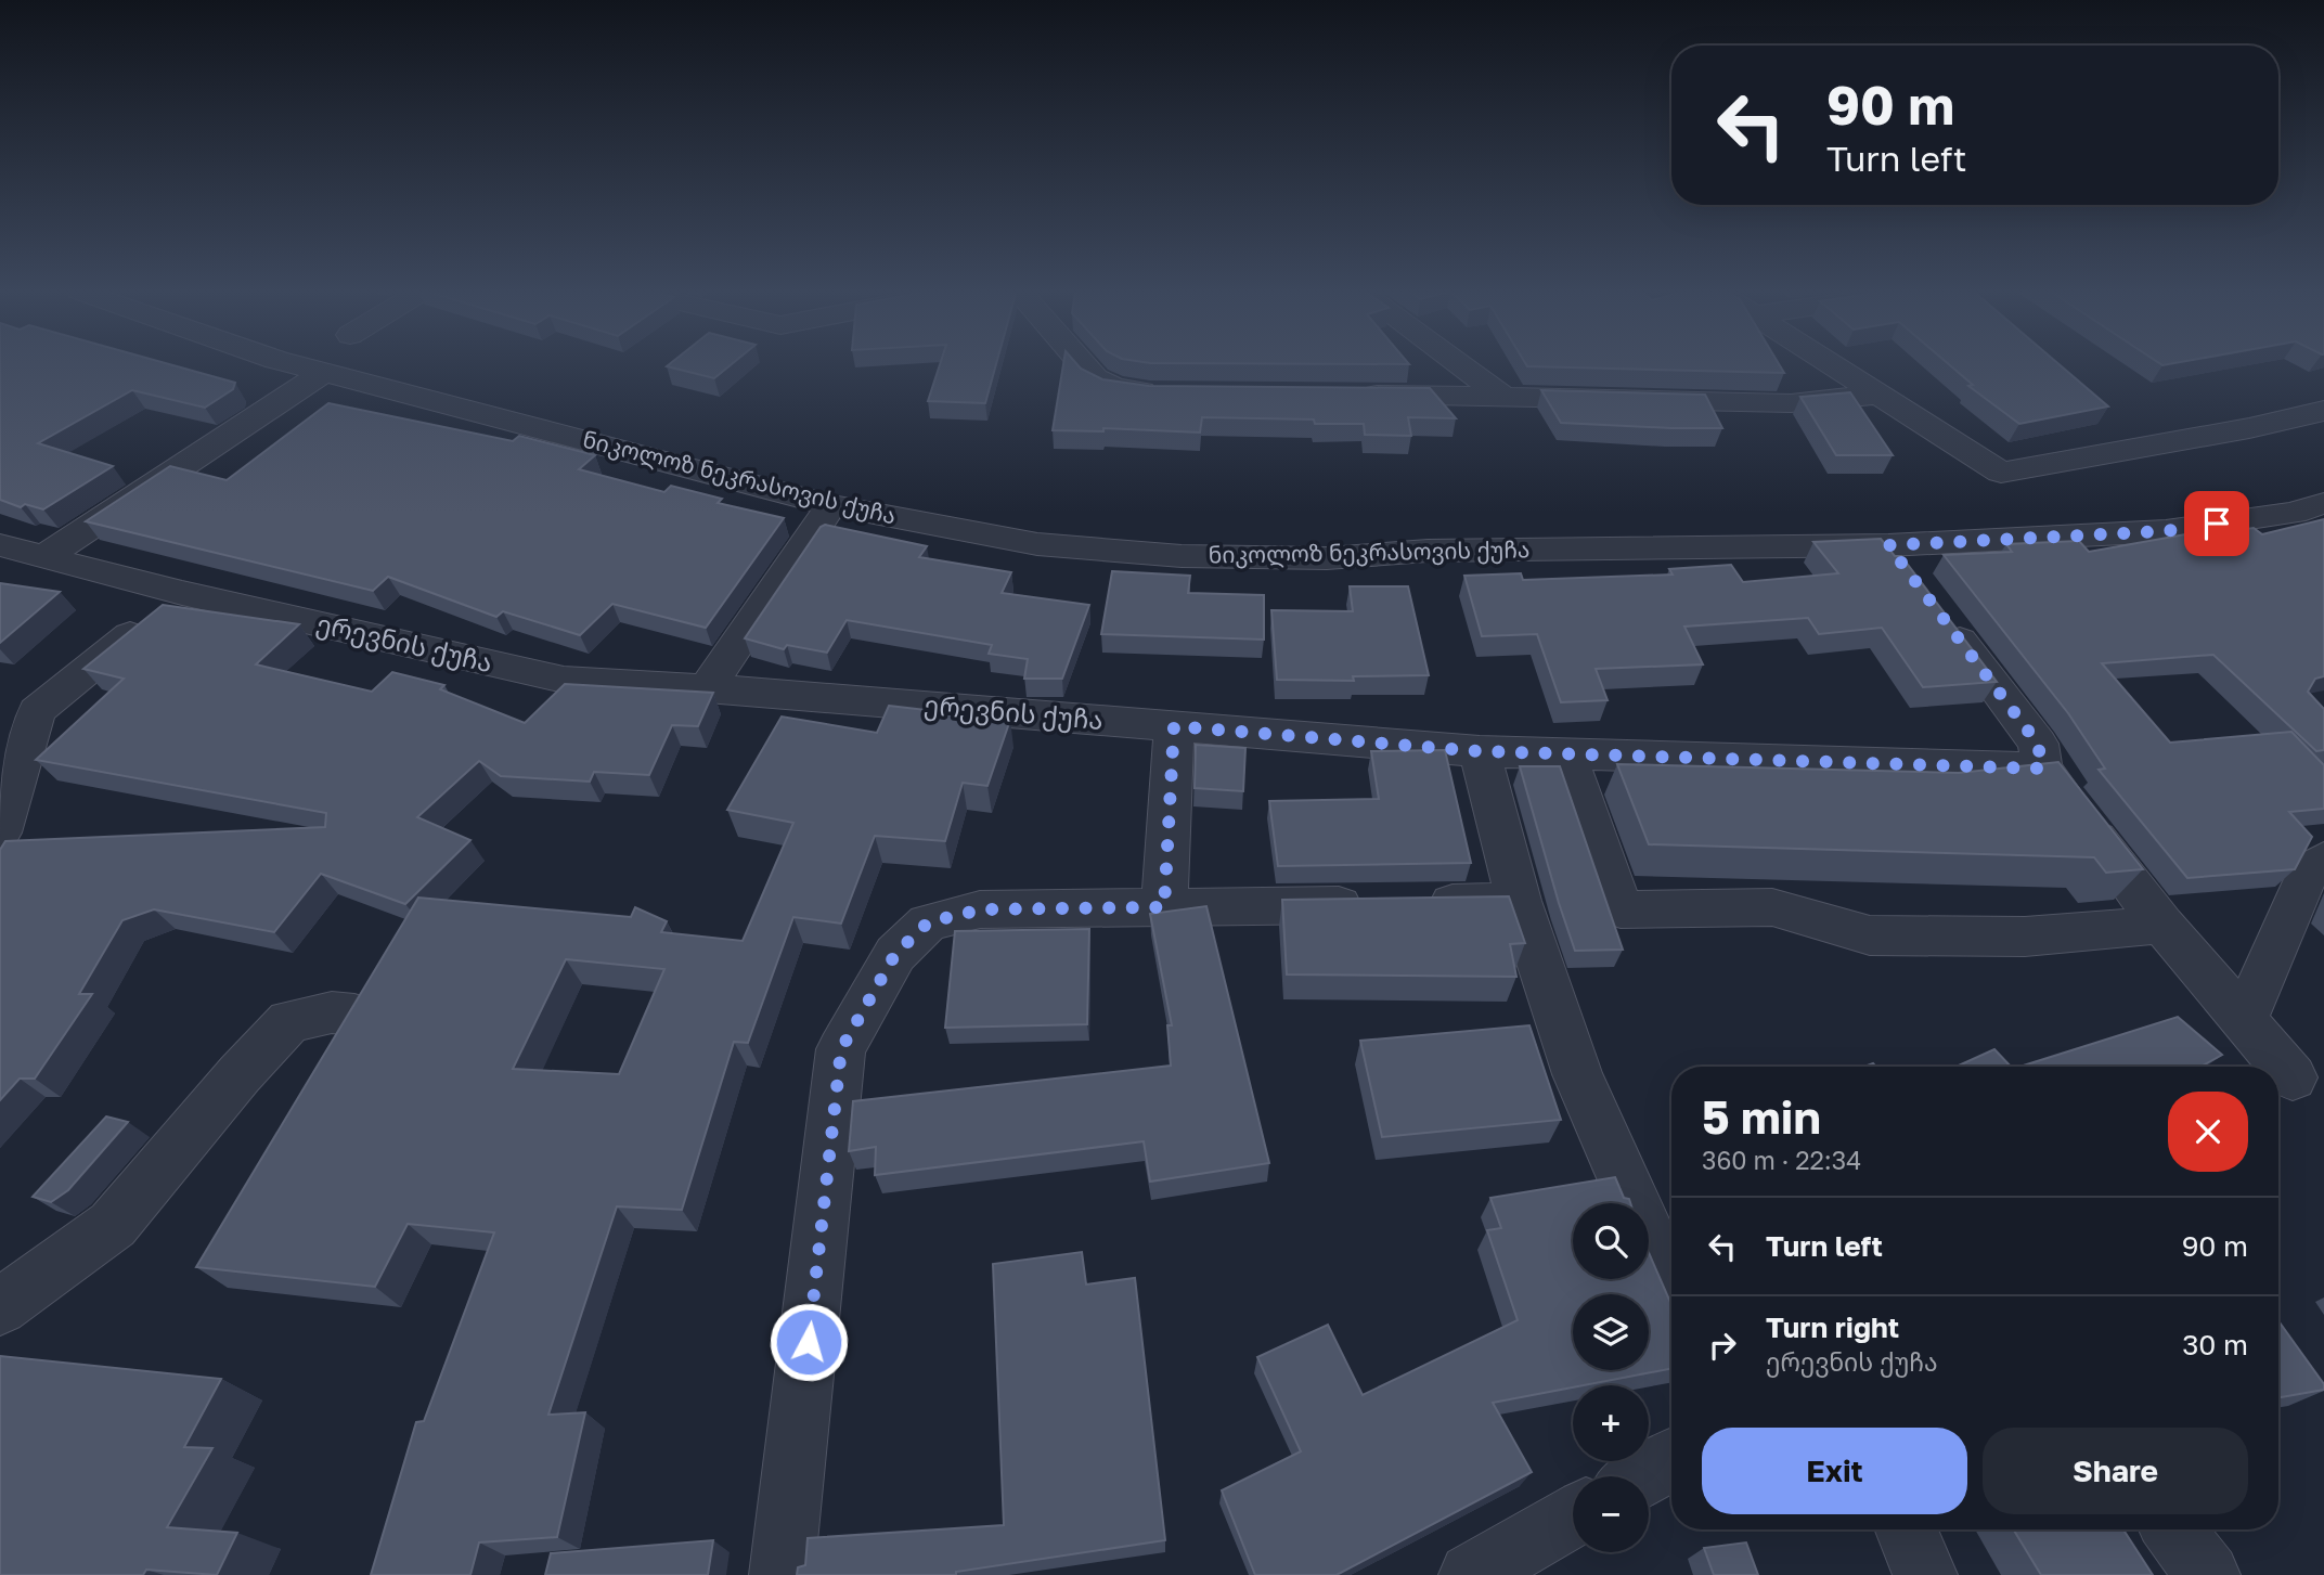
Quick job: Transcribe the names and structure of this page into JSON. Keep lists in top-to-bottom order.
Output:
{
  "streets": {
    "street": ["ნიკოლოზ ნეკრასოვის ქუჩა", "ერევნის ქუჩა"]
  },
  "page": {
    "turn": ["90 m", "Turn left"],
    "heading": ["5 min", "360 m · 22:34"],
    "list": [
      {
        "name": "Turn left",
        "value": "90 m"
      },
      {
        "name": "Turn right",
        "note": "ერევნის ქუჩა",
        "value": "30 m"
      }
    ],
    "map_buttons": ["+", "−"],
    "buttons": ["Exit", "Share"]
  }
}
